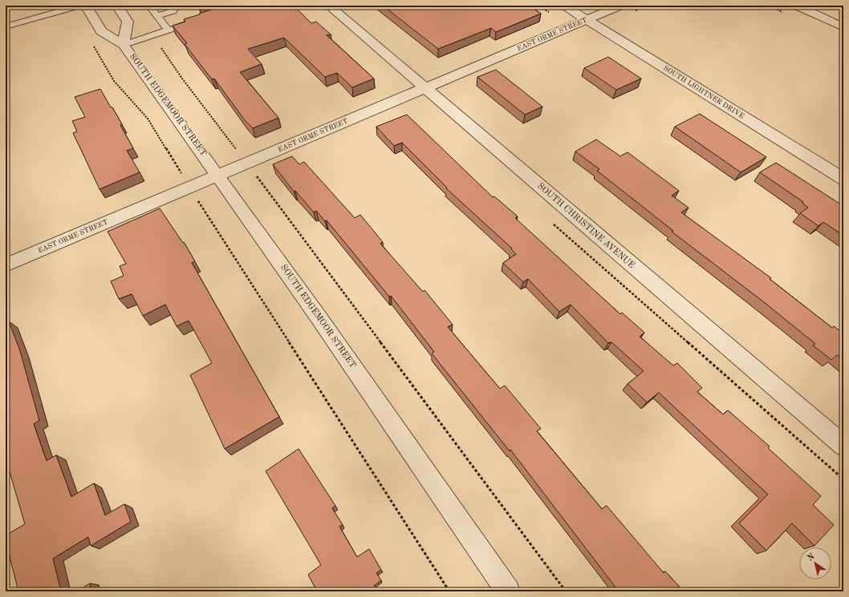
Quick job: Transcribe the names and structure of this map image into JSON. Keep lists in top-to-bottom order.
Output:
{
  "streets": {
    "street": [
      "EAST ORME STREET",
      "SOUTH LIGHTNER DRIVE",
      "SOUTH EDGEMOOR STREET",
      "SOUTH CHRISTINE AVENUE"
    ]
  },
  "crossings": [
    ["EAST ORME STREET", "SOUTH LIGHTNER DRIVE"],
    ["EAST ORME STREET", "SOUTH EDGEMOOR STREET"],
    ["EAST ORME STREET", "SOUTH CHRISTINE AVENUE"]
  ],
  "north": "top left"
}
